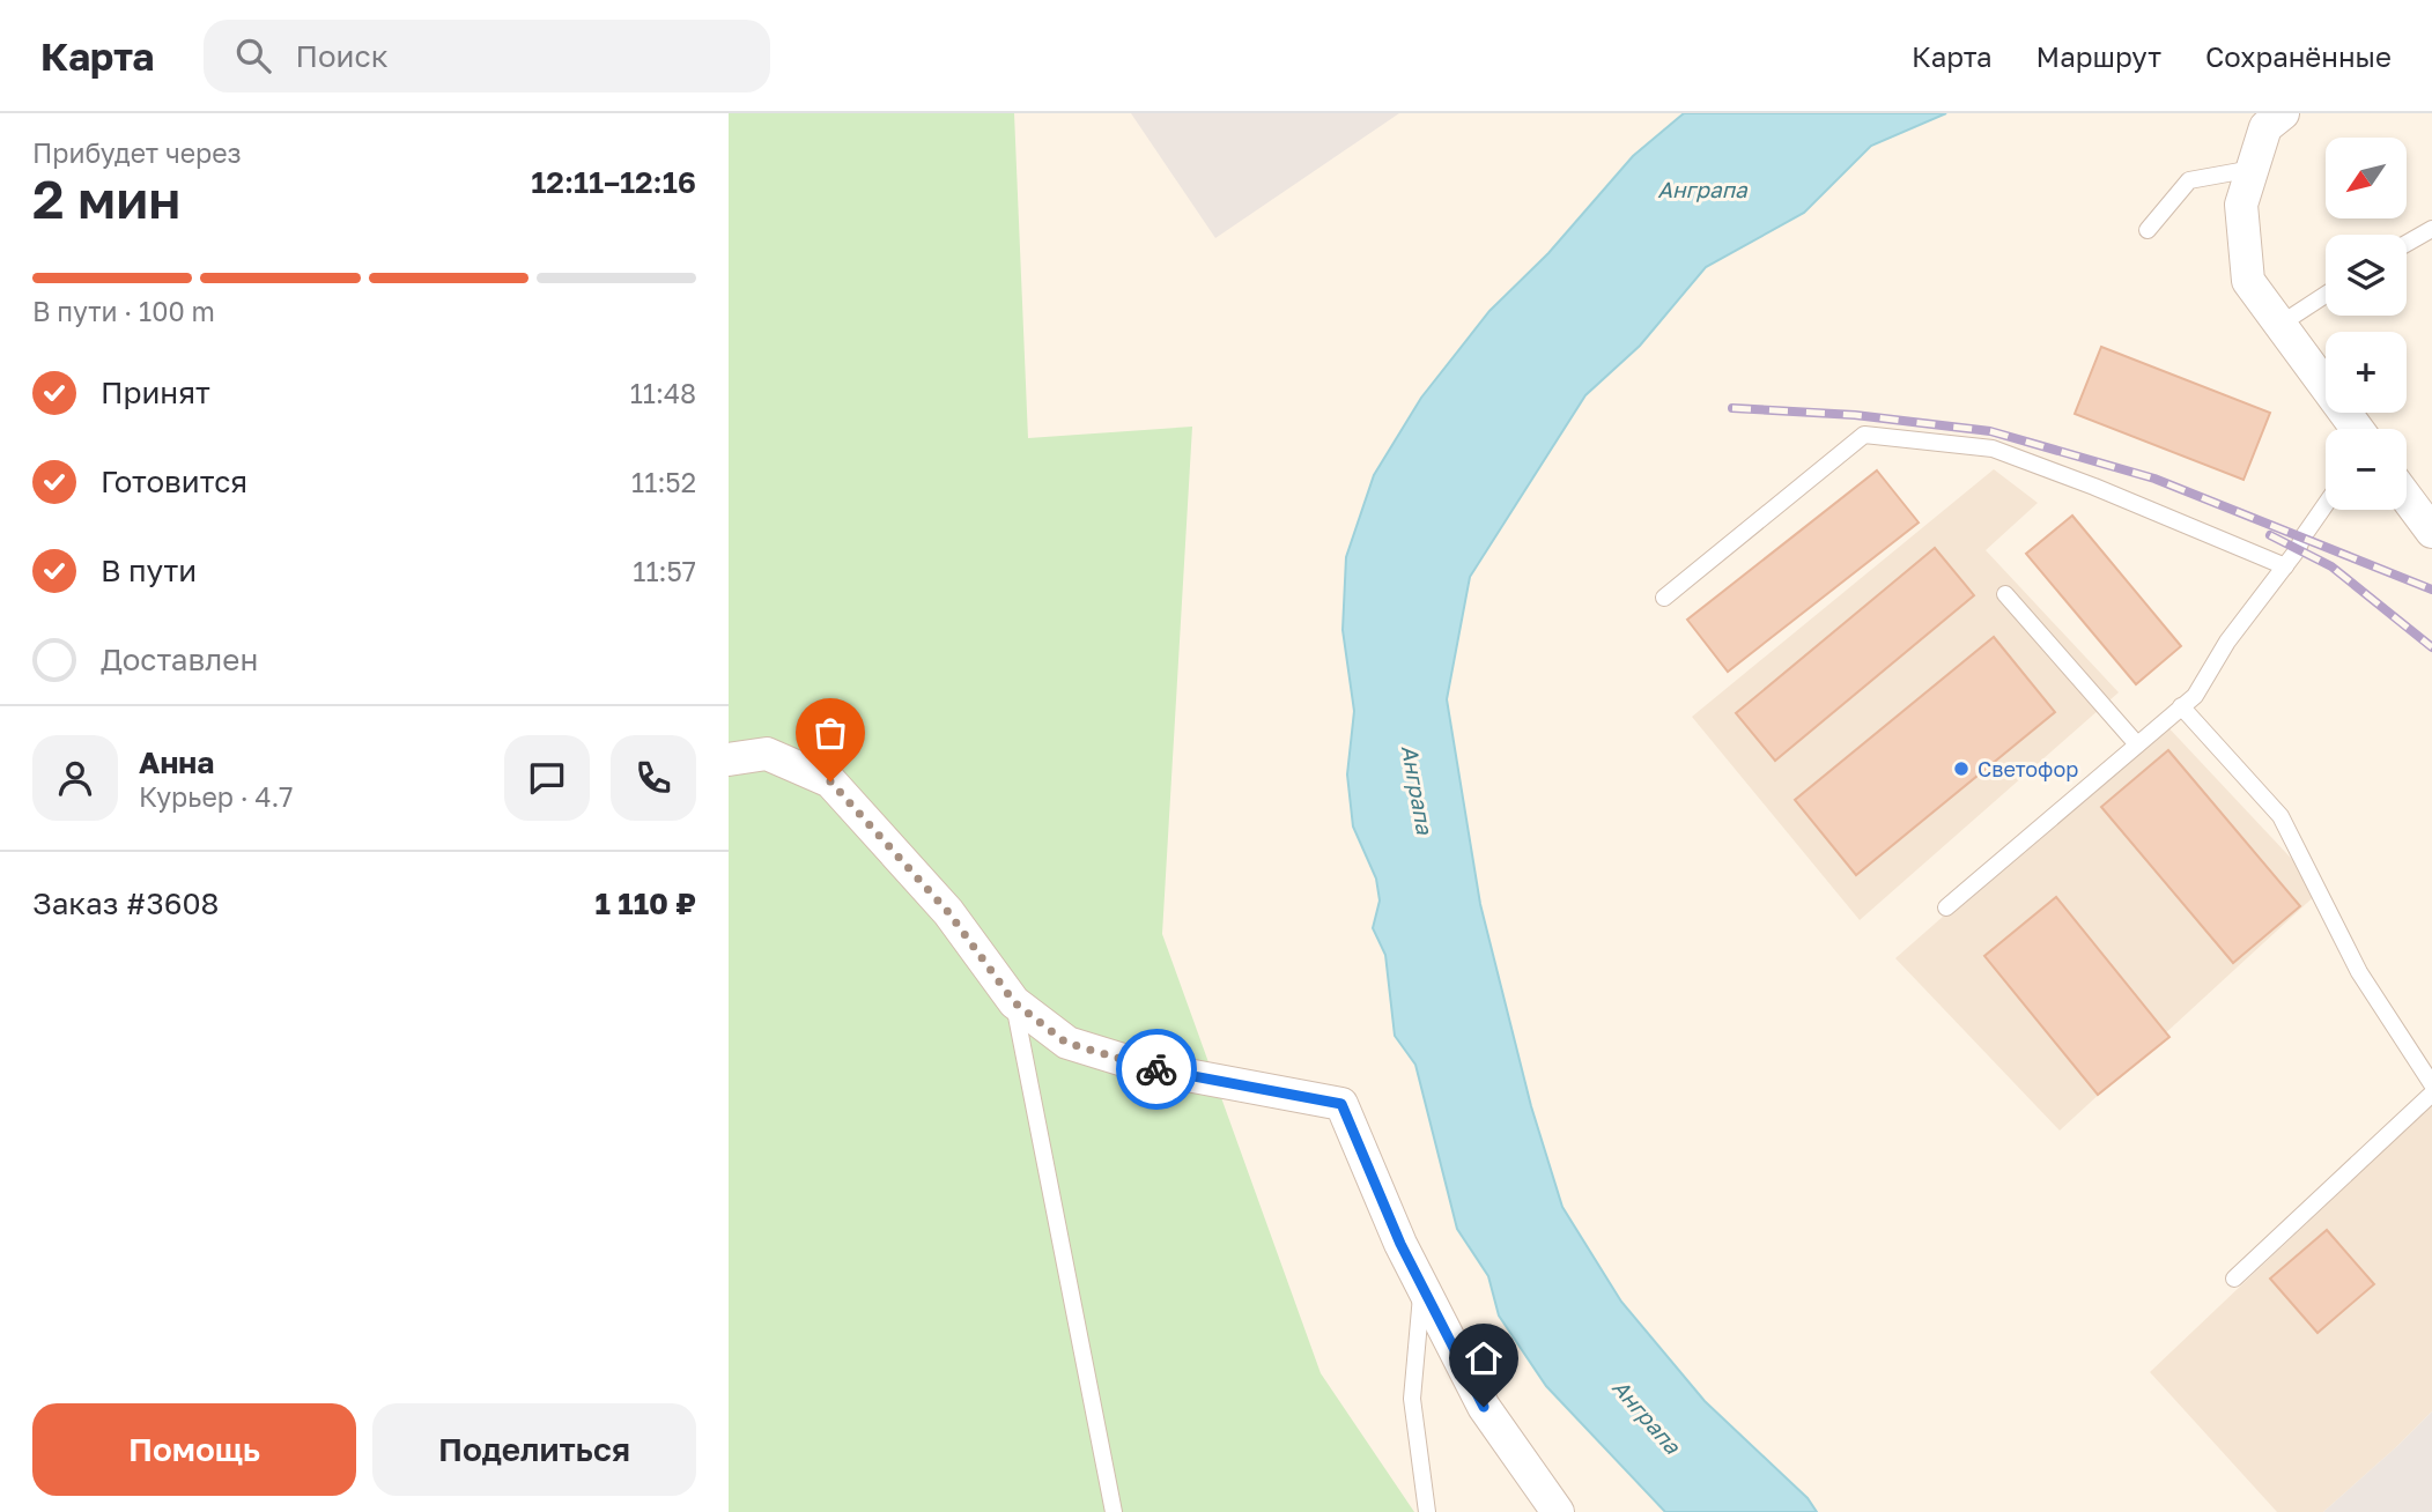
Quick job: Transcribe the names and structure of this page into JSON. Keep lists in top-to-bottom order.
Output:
{
  "water": ["Анграпа"],
  "places": ["Светофор"],
  "north": "bottom left",
  "page": {
    "header": "Карта",
    "search": "Поиск",
    "nav": ["Карта", "Маршрут", "Сохранённые"],
    "heading": ["2 мин", "Прибудет через", "12:11–12:16"],
    "panel": [
      "Анна",
      "Курьер · 4.7",
      "Заказ #3608",
      "1 110 ₽"
    ],
    "map_buttons": ["+", "−"],
    "bar": "В пути · 100 m",
    "list": [
      ["Принят", "11:48"],
      ["Готовится", "11:52"],
      ["В пути", "11:57"],
      "Доставлен"
    ],
    "buttons": ["Помощь", "Поделиться"]
  }
}
